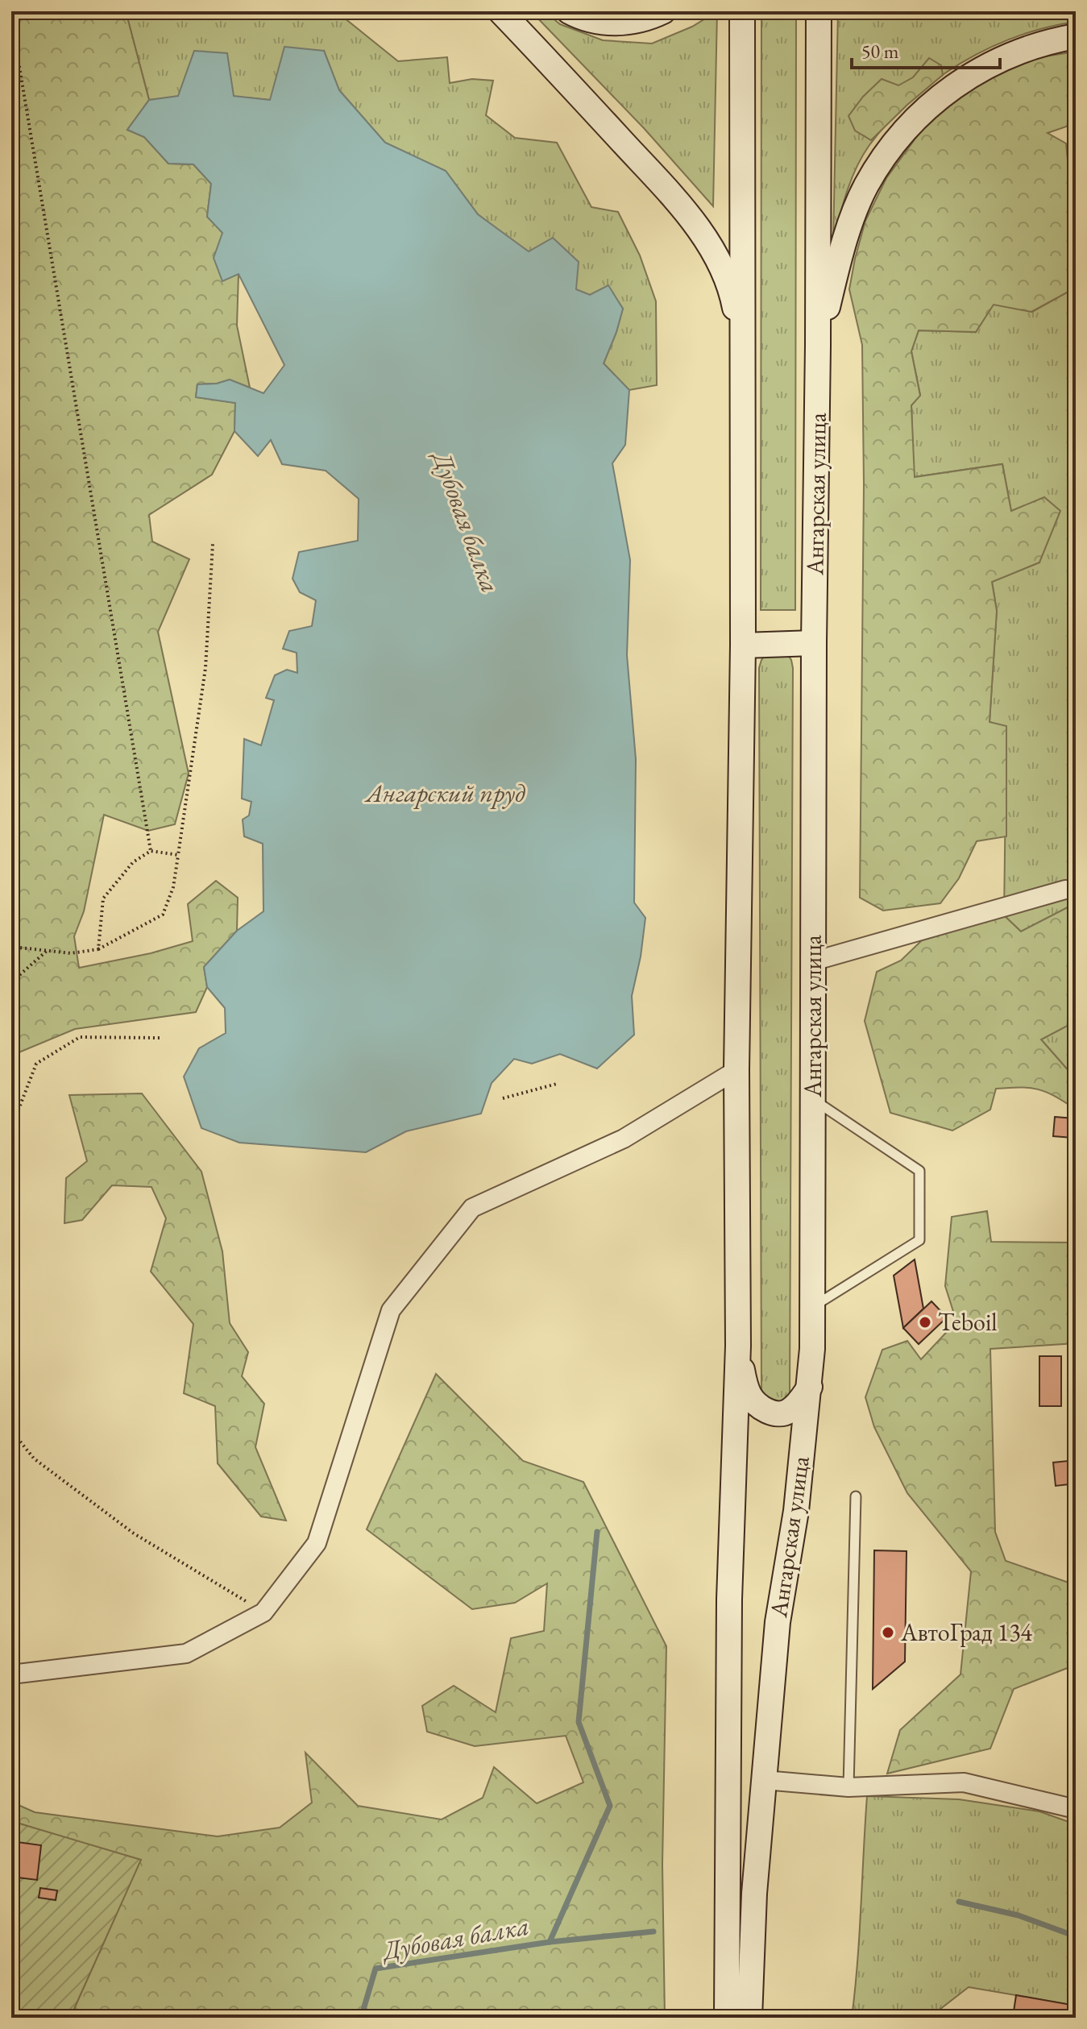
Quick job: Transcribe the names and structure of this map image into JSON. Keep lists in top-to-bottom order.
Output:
{
  "streets": {
    "main road": ["Ангарская улица"]
  },
  "water": ["Дубовая балка", "Ангарский пруд"],
  "places": ["Teboil", "АвтоГрад 134"],
  "scale_bar": "50 m"
}
